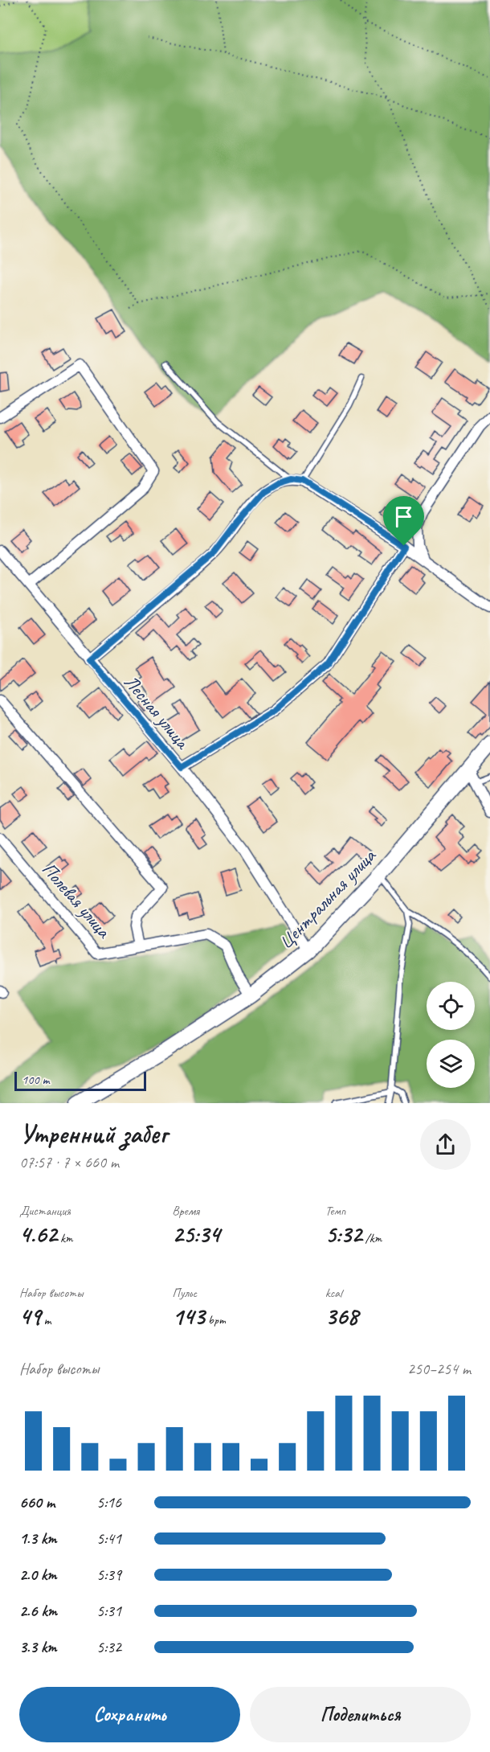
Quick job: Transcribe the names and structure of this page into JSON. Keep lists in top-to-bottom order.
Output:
{
  "streets": {
    "main road": ["Центральная улица"],
    "street": ["Лесная улица", "Полевая улица"]
  },
  "crossings": [
    ["Лесная улица", "Центральная улица"],
    ["Центральная улица", "Полевая улица"]
  ],
  "scale_bar": "100 m",
  "page": {
    "scale": "100 m",
    "heading": ["Утренний забег", "07:57 · 7 × 660 m"],
    "stats": [
      ["Дистанция", "4.62 km"],
      ["Время", "25:34"],
      ["Темп", "5:32 /km"],
      ["Набор высоты", "49 m"],
      ["Пульс", "143 bpm"],
      ["kcal", "368"]
    ],
    "chart": ["Набор высоты", "250–254 m"],
    "list": [
      {
        "name": "660 m",
        "note": "5:16"
      },
      {
        "name": "1.3 km",
        "note": "5:41"
      },
      {
        "name": "2.0 km",
        "note": "5:39"
      },
      {
        "name": "2.6 km",
        "note": "5:31"
      },
      {
        "name": "3.3 km",
        "note": "5:32"
      }
    ],
    "buttons": ["Сохранить", "Поделиться"]
  }
}
